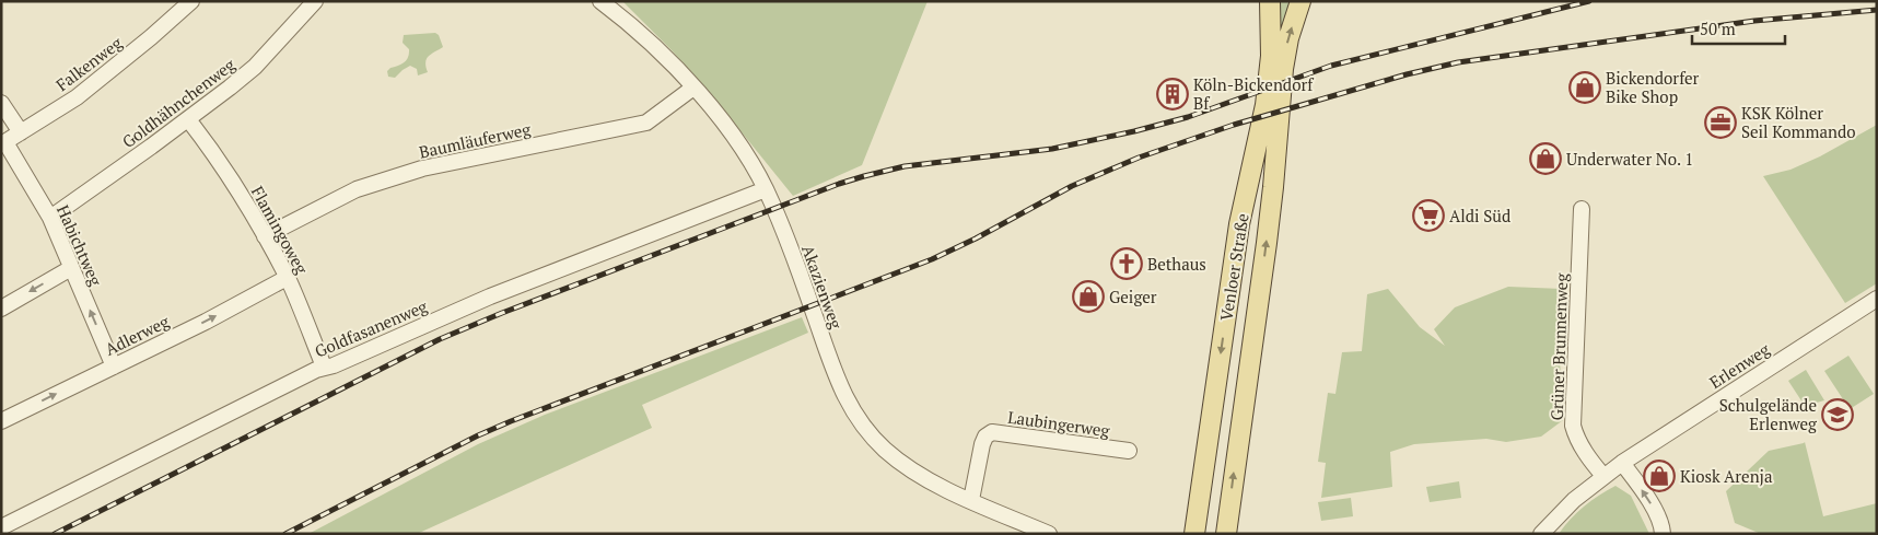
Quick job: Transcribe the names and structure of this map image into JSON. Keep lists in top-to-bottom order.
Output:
{
  "streets": {
    "main road": ["Venloer Straße"],
    "street": [
      "Falkenweg",
      "Goldhähnchenweg",
      "Baumläuferweg",
      "Flamingoweg",
      "Habichtweg",
      "Akazienweg",
      "Goldfasanenweg",
      "Adlerweg",
      "Grüner Brunnenweg",
      "Erlenweg",
      "Laubingerweg"
    ]
  },
  "crossings": [
    ["Falkenweg", "Habichtweg"],
    ["Goldhähnchenweg", "Flamingoweg"],
    ["Goldhähnchenweg", "Habichtweg"],
    ["Baumläuferweg", "Flamingoweg"],
    ["Baumläuferweg", "Akazienweg"],
    ["Flamingoweg", "Goldfasanenweg"],
    ["Flamingoweg", "Adlerweg"],
    ["Habichtweg", "Adlerweg"],
    ["Akazienweg", "Goldfasanenweg"],
    ["Akazienweg", "Laubingerweg"]
  ],
  "one_way": ["Habichtweg", "Adlerweg"],
  "places": {
    "shop": [
      "Bickendorfer Bike Shop",
      "Underwater No. 1",
      "Geiger",
      "Kiosk Arenja"
    ],
    "building": ["Köln-Bickendorf Bf"],
    "office": ["KSK Kölner Seil Kommando"],
    "supermarket": ["Aldi Süd"],
    "church": ["Bethaus"],
    "school or university": ["Schulgelände Erlenweg"]
  },
  "scale_bar": "50 m"
}
